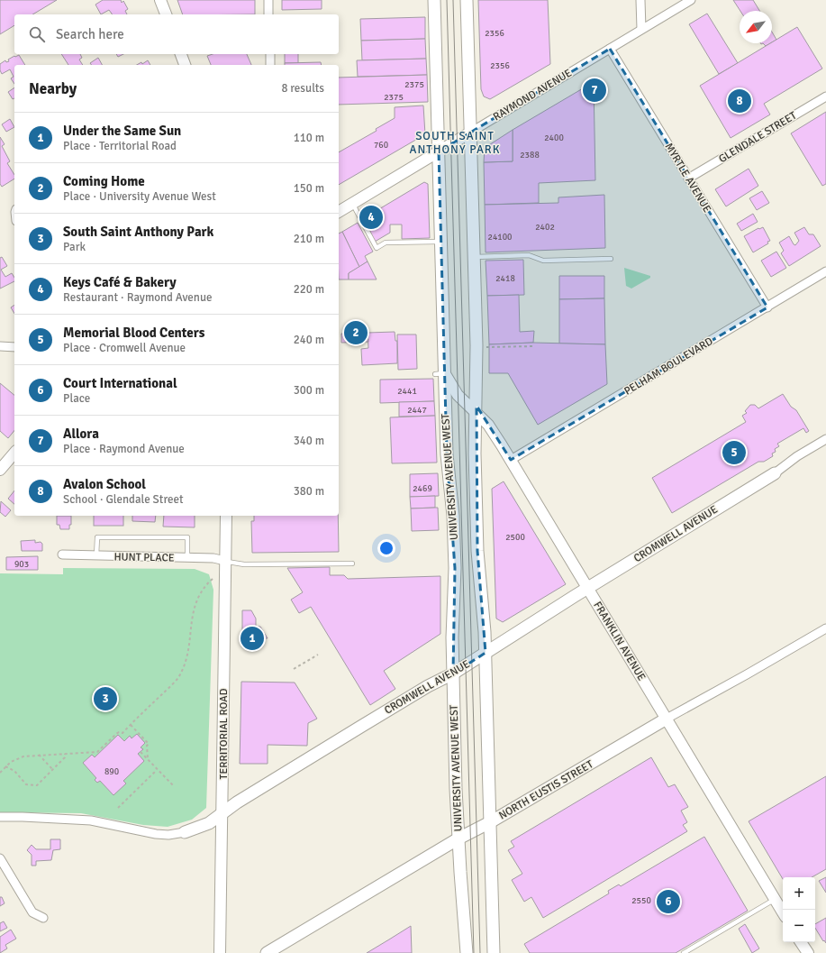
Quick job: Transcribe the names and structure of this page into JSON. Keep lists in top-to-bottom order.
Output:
{
  "streets": {
    "main road": ["UNIVERSITY AVENUE WEST", "CROMWELL AVENUE", "NORTH EUSTIS STREET"],
    "street": [
      "RAYMOND AVENUE",
      "GLENDALE STREET",
      "MYRTLE AVENUE",
      "PELHAM BOULEVARD",
      "HUNT PLACE",
      "FRANKLIN AVENUE",
      "TERRITORIAL ROAD"
    ]
  },
  "crossings": [
    ["RAYMOND AVENUE", "MYRTLE AVENUE"],
    ["RAYMOND AVENUE", "UNIVERSITY AVENUE WEST"],
    ["GLENDALE STREET", "MYRTLE AVENUE"],
    ["MYRTLE AVENUE", "PELHAM BOULEVARD"],
    ["PELHAM BOULEVARD", "FRANKLIN AVENUE"],
    ["UNIVERSITY AVENUE WEST", "CROMWELL AVENUE"],
    ["UNIVERSITY AVENUE WEST", "FRANKLIN AVENUE"],
    ["UNIVERSITY AVENUE WEST", "NORTH EUSTIS STREET"],
    ["CROMWELL AVENUE", "FRANKLIN AVENUE"],
    ["CROMWELL AVENUE", "TERRITORIAL ROAD"],
    ["HUNT PLACE", "TERRITORIAL ROAD"],
    ["FRANKLIN AVENUE", "NORTH EUSTIS STREET"]
  ],
  "districts": ["SOUTH SAINT ANTHONY PARK"],
  "house_numbers": [
    "2356",
    "2356",
    "2375",
    "2375",
    "2400",
    "760",
    "2388",
    "2402",
    "24100",
    "2418",
    "2441",
    "2447",
    "2469",
    "2500",
    "903",
    "890",
    "2550"
  ],
  "north": "bottom left",
  "page": {
    "search": "Search here",
    "heading": ["Nearby", "8 results"],
    "pins": [
      "7",
      "8",
      "4",
      "2",
      "5",
      "1",
      "3",
      "6"
    ],
    "list": [
      {
        "mark": "1",
        "name": "Under the Same Sun",
        "note": "Place · Territorial Road",
        "value": "110 m"
      },
      {
        "mark": "2",
        "name": "Coming Home",
        "note": "Place · University Avenue West",
        "value": "150 m"
      },
      {
        "mark": "3",
        "name": "South Saint Anthony Park",
        "note": "Park",
        "value": "210 m"
      },
      {
        "mark": "4",
        "name": "Keys Café & Bakery",
        "note": "Restaurant · Raymond Avenue",
        "value": "220 m"
      },
      {
        "mark": "5",
        "name": "Memorial Blood Centers",
        "note": "Place · Cromwell Avenue",
        "value": "240 m"
      },
      {
        "mark": "6",
        "name": "Court International",
        "note": "Place",
        "value": "300 m"
      },
      {
        "mark": "7",
        "name": "Allora",
        "note": "Place · Raymond Avenue",
        "value": "340 m"
      },
      {
        "mark": "8",
        "name": "Avalon School",
        "note": "School · Glendale Street",
        "value": "380 m"
      }
    ],
    "map_buttons": ["+", "−"]
  }
}
